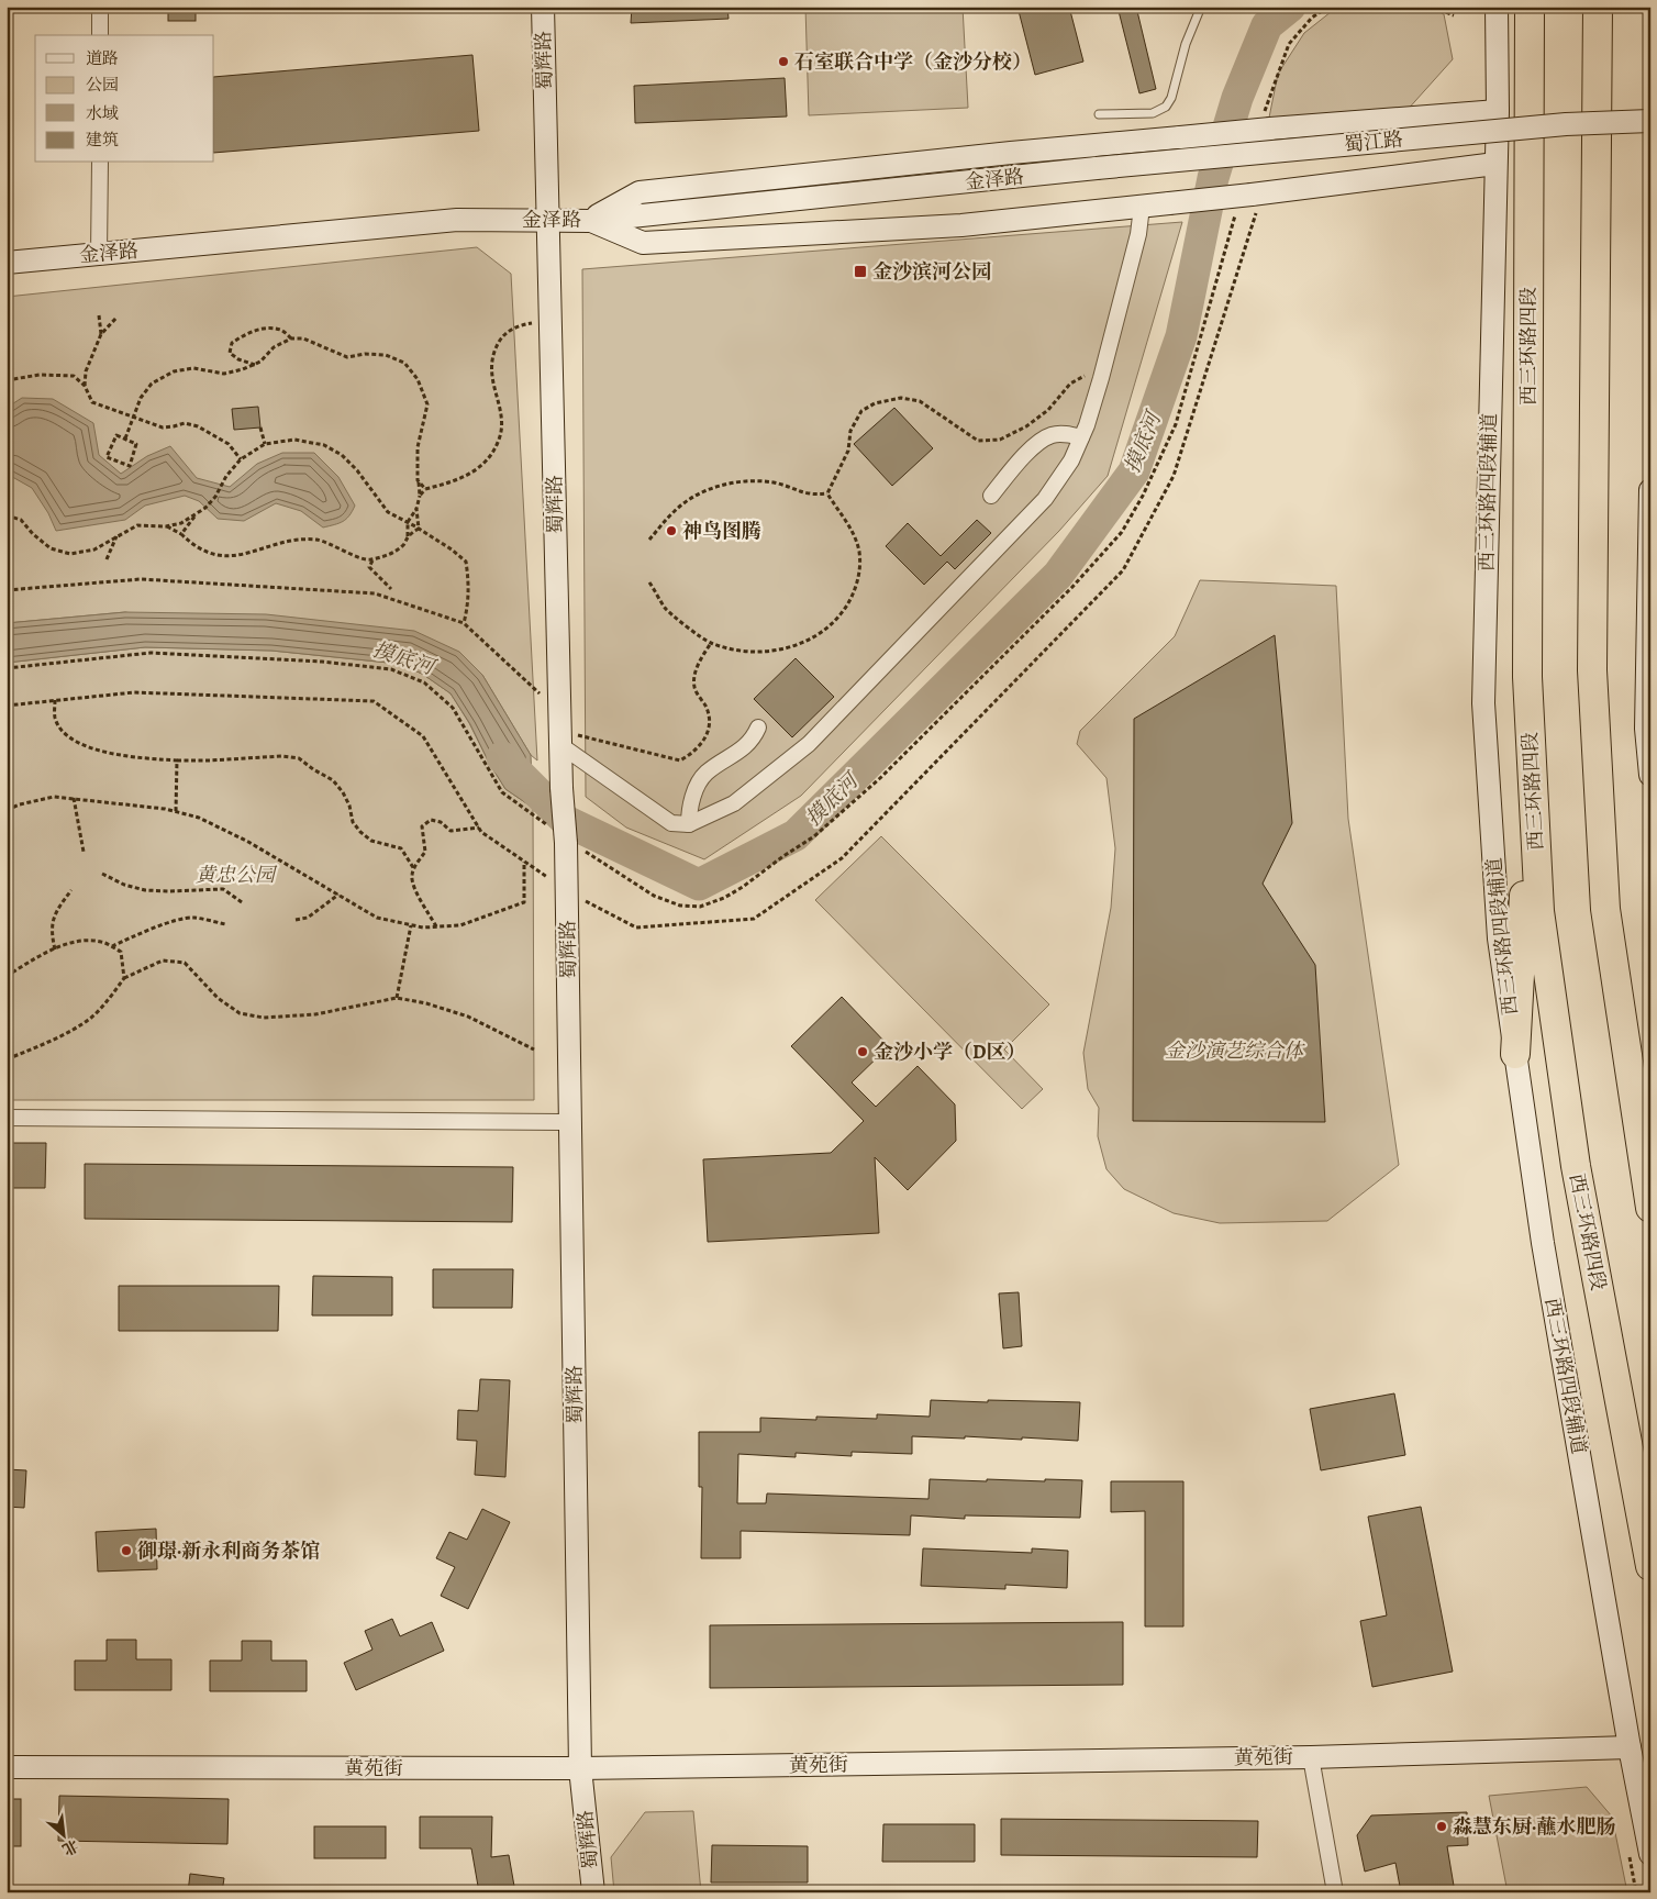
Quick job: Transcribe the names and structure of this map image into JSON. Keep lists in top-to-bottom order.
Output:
{
  "streets": {
    "highway": ["西三环路四段"],
    "street": [
      "蜀辉路",
      "蜀江路",
      "金泽路",
      "西三环路四段辅道",
      "黄苑街"
    ]
  },
  "crossings": [
    ["蜀辉路", "金泽路"],
    ["蜀辉路", "黄苑街"],
    ["蜀江路", "金泽路"],
    ["西三环路四段辅道", "黄苑街"]
  ],
  "water": ["摸底河"],
  "parks": ["黄忠公园", "金沙演艺综合体"],
  "places": {
    "other": [
      "石室联合中学（金沙分校）",
      "神鸟图腾",
      "金沙小学（D区）",
      "御璟·新永利商务茶馆",
      "淼慧东厨·蘸水肥肠"
    ],
    "transit": ["金沙滨河公园"]
  },
  "legend": [
    "道路",
    "公园",
    "水域",
    "建筑"
  ],
  "north": "bottom right"
}
